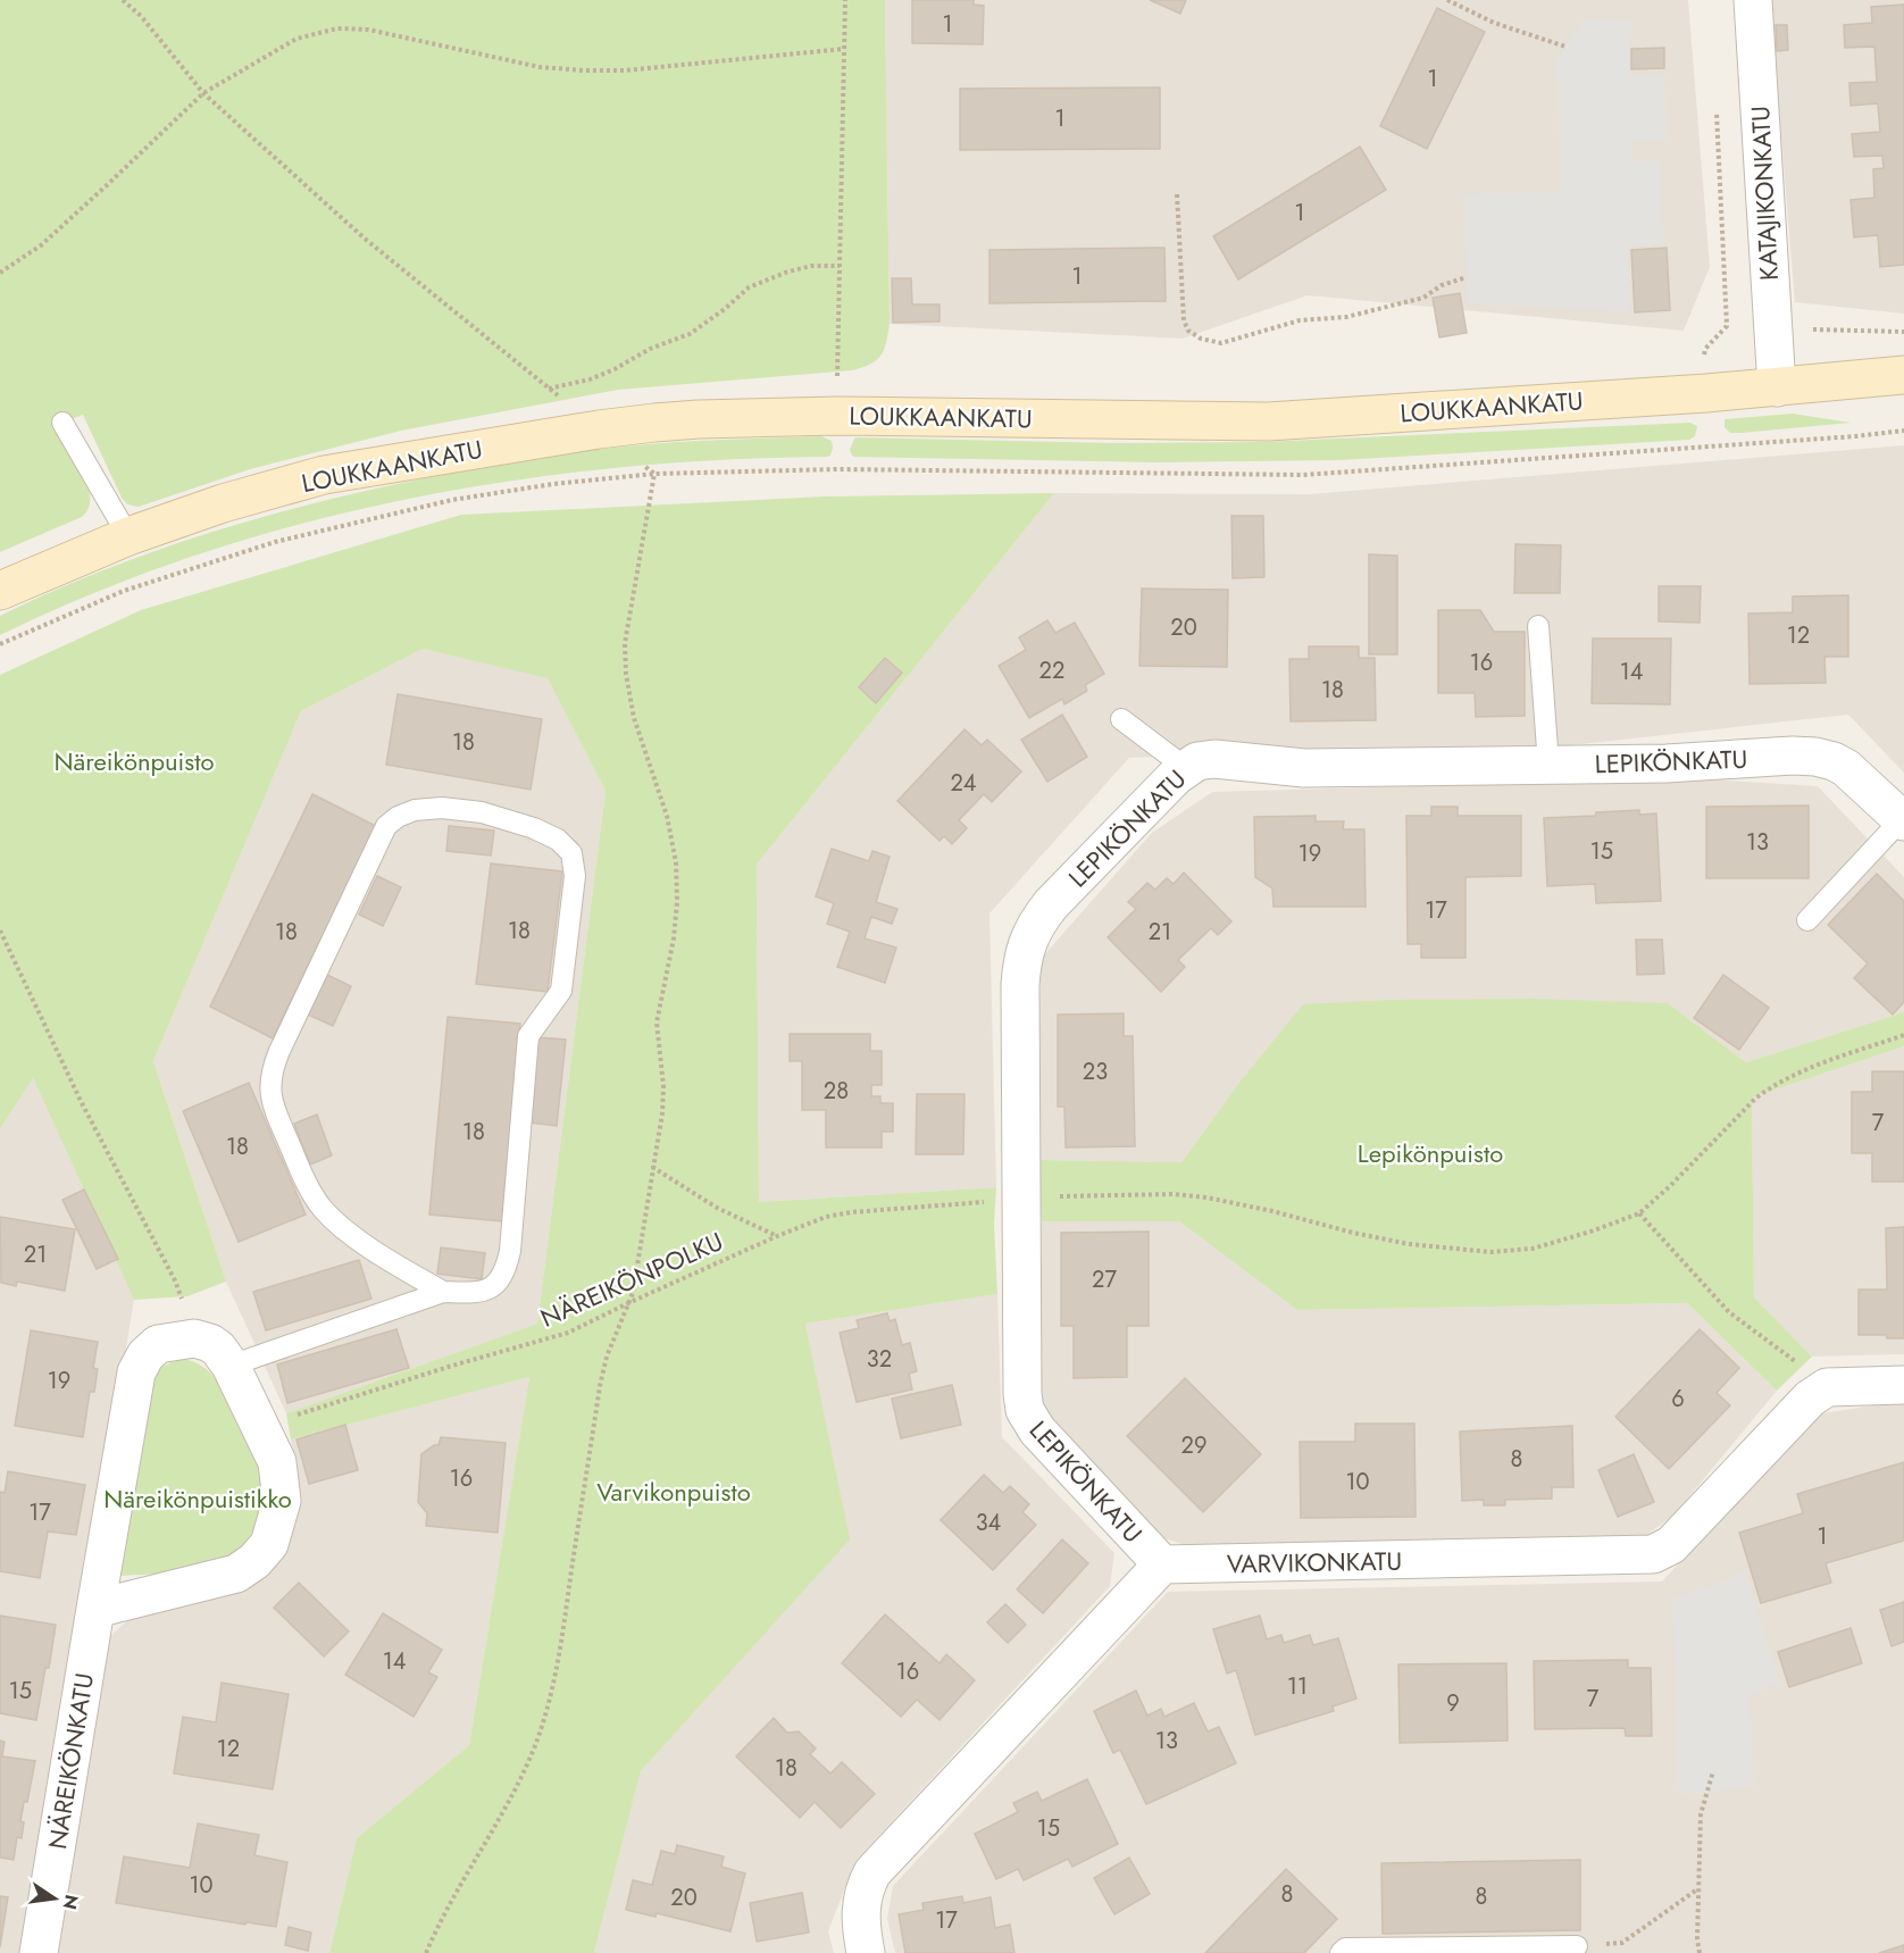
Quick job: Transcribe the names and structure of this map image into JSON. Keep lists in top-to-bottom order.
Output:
{
  "streets": {
    "street": [
      "KATAJIKONKATU",
      "LOUKKAANKATU",
      "LEPIKÖNKATU",
      "VARVIKONKATU",
      "NÄREIKÖNKATU"
    ],
    "path": ["NÄREIKÖNPOLKU"]
  },
  "crossings": [
    ["KATAJIKONKATU", "LOUKKAANKATU"],
    ["LEPIKÖNKATU", "NÄREIKÖNPOLKU"],
    ["LEPIKÖNKATU", "VARVIKONKATU"]
  ],
  "parks": [
    "Näreikönpuisto",
    "Lepikönpuisto",
    "Varvikonpuisto",
    "Näreikönpuistikko"
  ],
  "house_numbers": [
    "1",
    "1",
    "1",
    "1",
    "1",
    "20",
    "12",
    "16",
    "22",
    "14",
    "18",
    "18",
    "24",
    "13",
    "15",
    "19",
    "17",
    "18",
    "18",
    "21",
    "23",
    "28",
    "7",
    "18",
    "18",
    "21",
    "27",
    "32",
    "19",
    "6",
    "29",
    "8",
    "16",
    "10",
    "17",
    "34",
    "1",
    "14",
    "16",
    "11",
    "15",
    "7",
    "9",
    "13",
    "12",
    "18",
    "15",
    "10",
    "8",
    "8",
    "20",
    "17"
  ],
  "north": "right"
}
